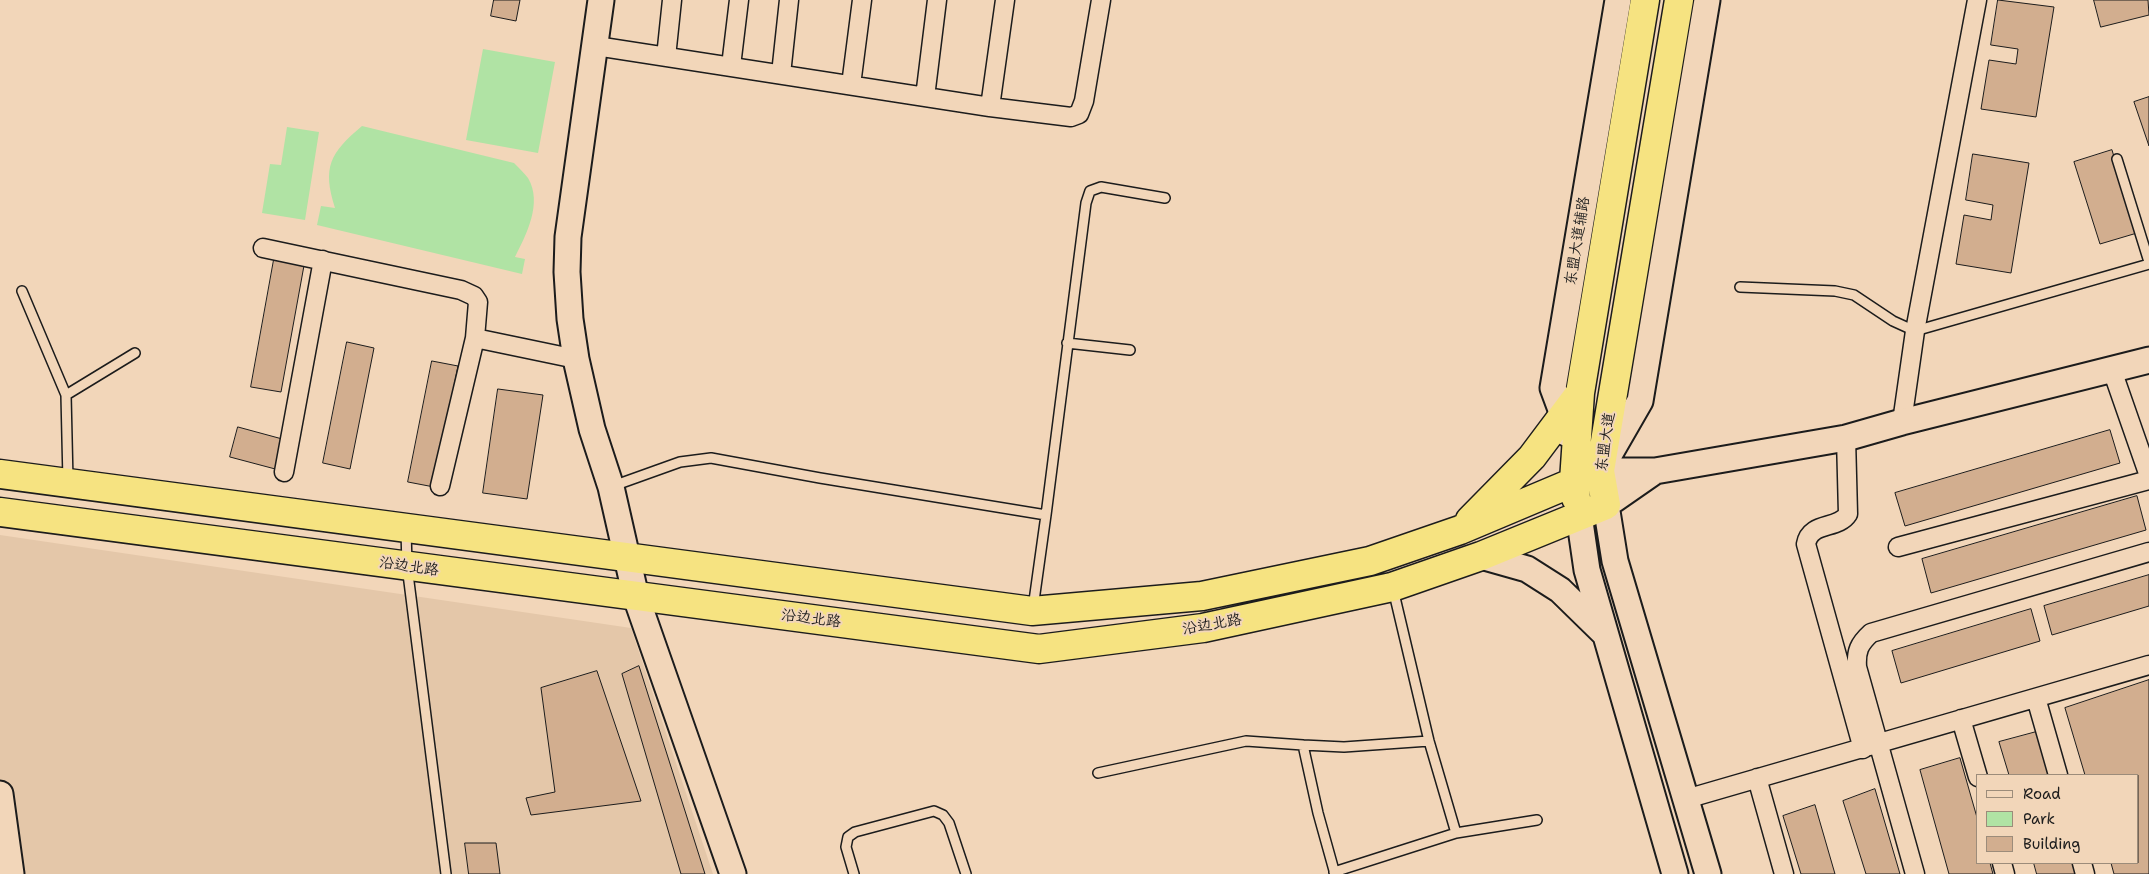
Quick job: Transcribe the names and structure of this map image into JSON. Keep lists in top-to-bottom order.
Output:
{
  "streets": {
    "highway": ["东盟大道", "沿边北路"],
    "street": ["东盟大道辅路"]
  },
  "crossings": [
    ["东盟大道辅路", "东盟大道"],
    ["东盟大道辅路", "沿边北路"],
    ["东盟大道", "沿边北路"]
  ],
  "legend": ["Road", "Park", "Building"]
}
